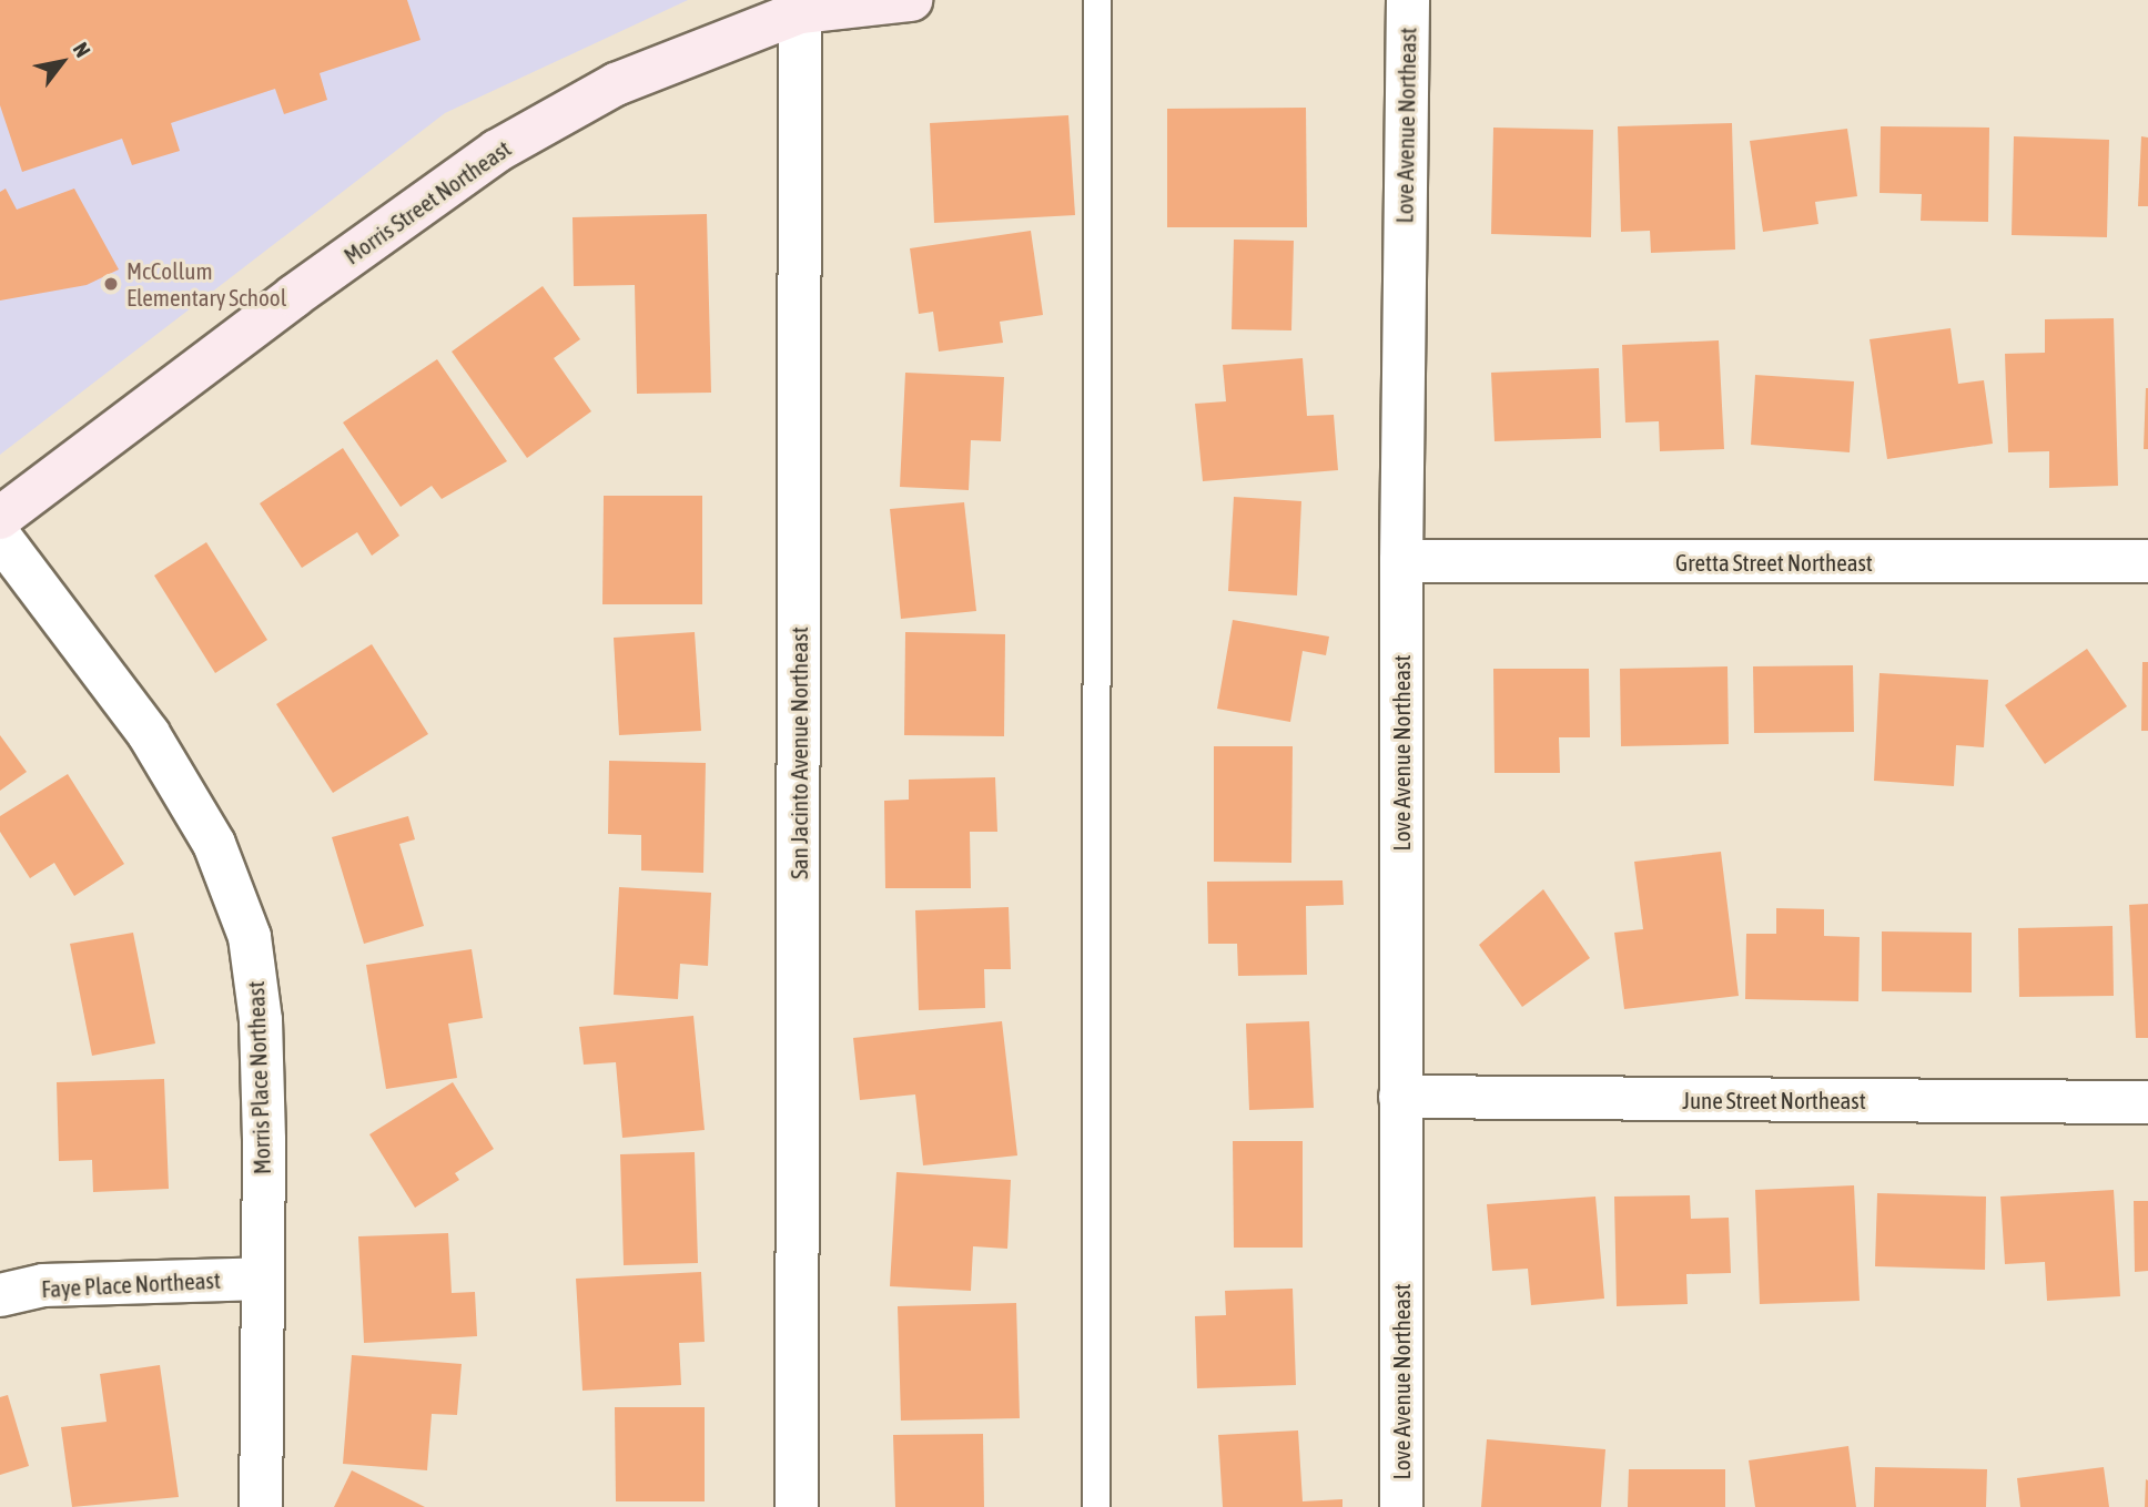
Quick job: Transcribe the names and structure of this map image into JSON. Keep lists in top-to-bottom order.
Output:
{
  "streets": {
    "street": [
      "Love Avenue Northeast",
      "Morris Street Northeast",
      "Gretta Street Northeast",
      "San Jacinto Avenue Northeast",
      "Morris Place Northeast",
      "June Street Northeast",
      "Faye Place Northeast"
    ]
  },
  "crossings": [
    ["Love Avenue Northeast", "Gretta Street Northeast"],
    ["Love Avenue Northeast", "June Street Northeast"],
    ["Morris Street Northeast", "San Jacinto Avenue Northeast"],
    ["Morris Place Northeast", "Faye Place Northeast"]
  ],
  "places": ["McCollum Elementary School"],
  "north": "top right"
}
